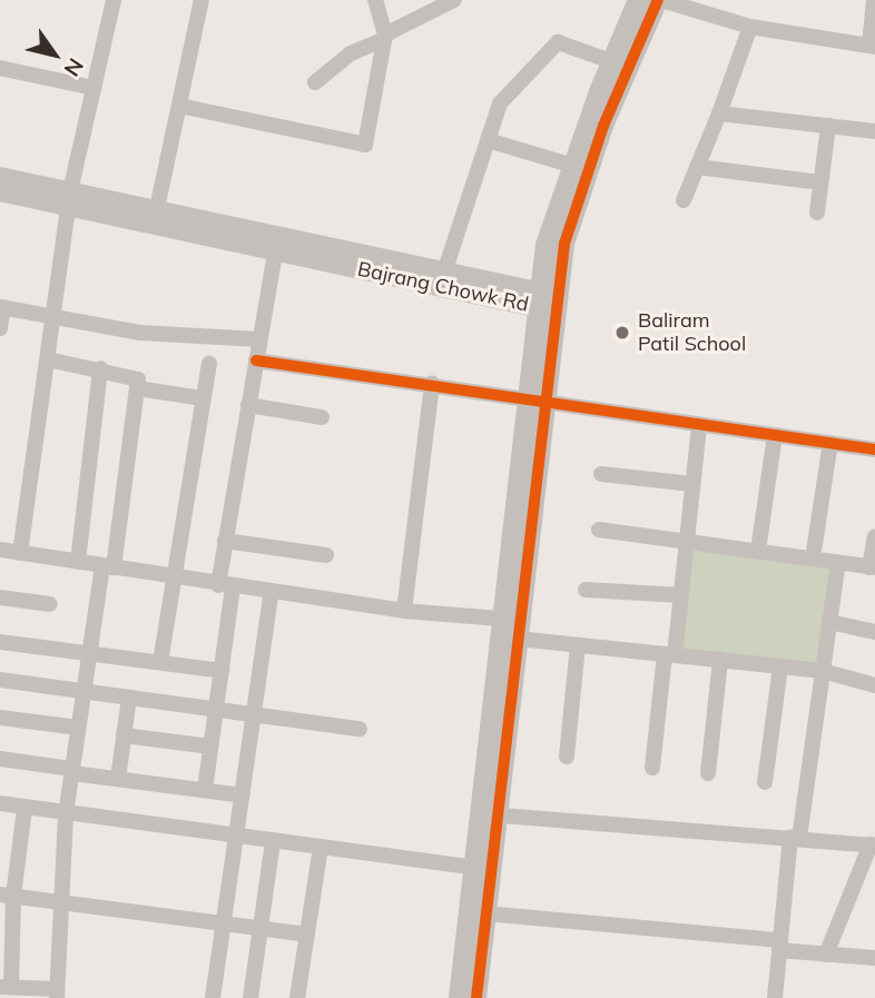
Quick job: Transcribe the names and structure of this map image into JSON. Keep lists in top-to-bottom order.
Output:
{
  "streets": {
    "street": ["Bajrang Chowk Rd"]
  },
  "places": ["Baliram Patil School"],
  "north": "bottom right"
}
